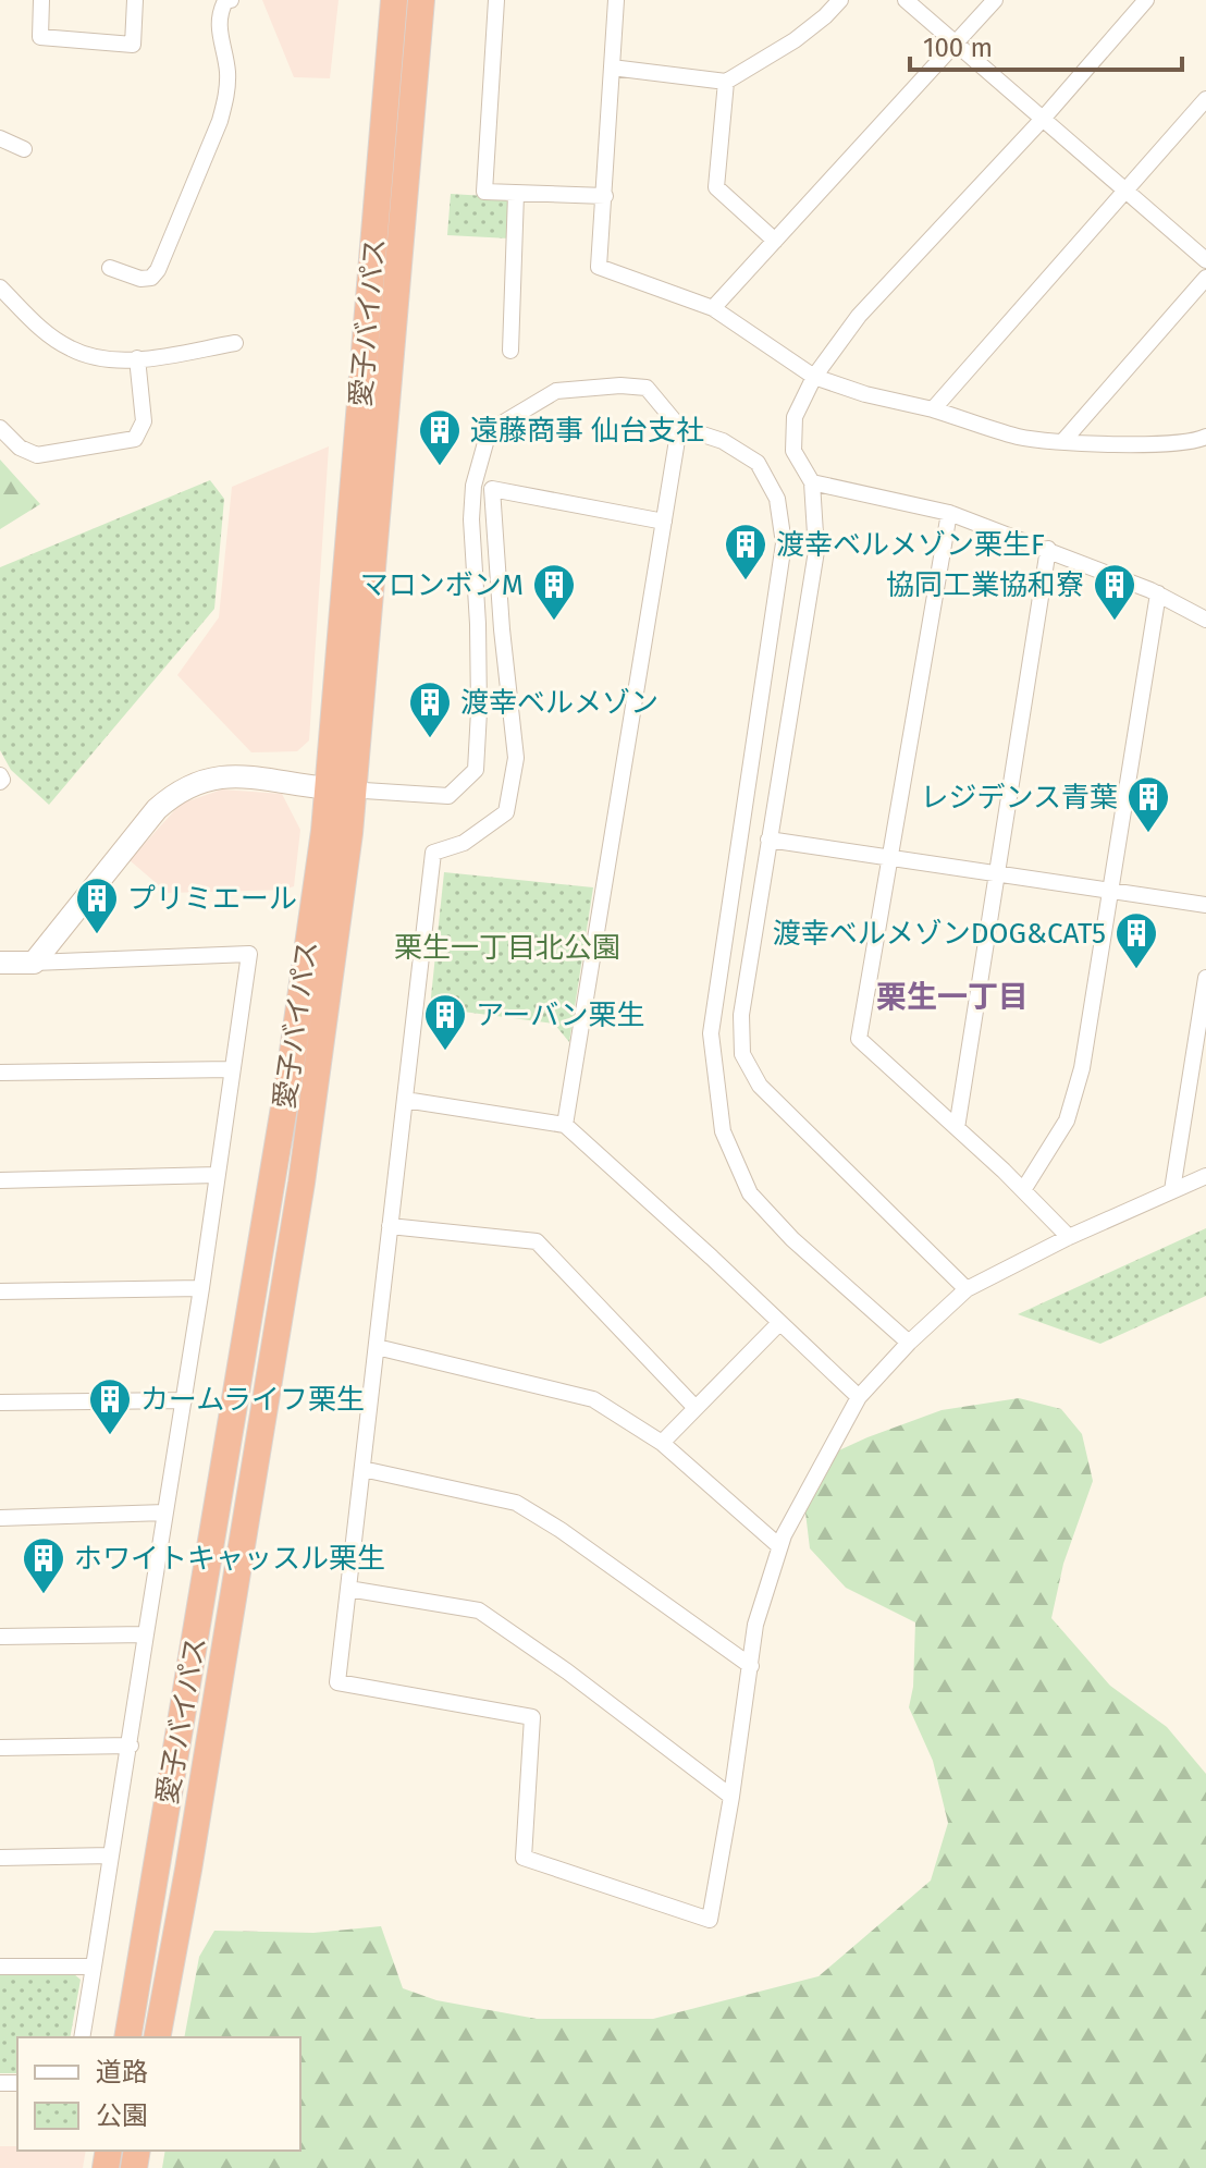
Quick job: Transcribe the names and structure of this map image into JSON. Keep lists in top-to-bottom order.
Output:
{
  "streets": {
    "highway": ["愛子バイパス"]
  },
  "districts": ["栗生一丁目"],
  "parks": ["栗生一丁目北公園"],
  "places": {
    "building": [
      "遠藤商事 仙台支社",
      "渡幸ベルメゾン栗生F",
      "マロンボンM",
      "協同工業協和寮",
      "渡幸ベルメゾン",
      "レジデンス青葉",
      "プリミエール",
      "渡幸ベルメゾンDOG&CAT5",
      "アーバン栗生",
      "カームライフ栗生",
      "ホワイトキャッスル栗生"
    ]
  },
  "legend": ["道路", "公園"],
  "scale_bar": "100 m"
}
